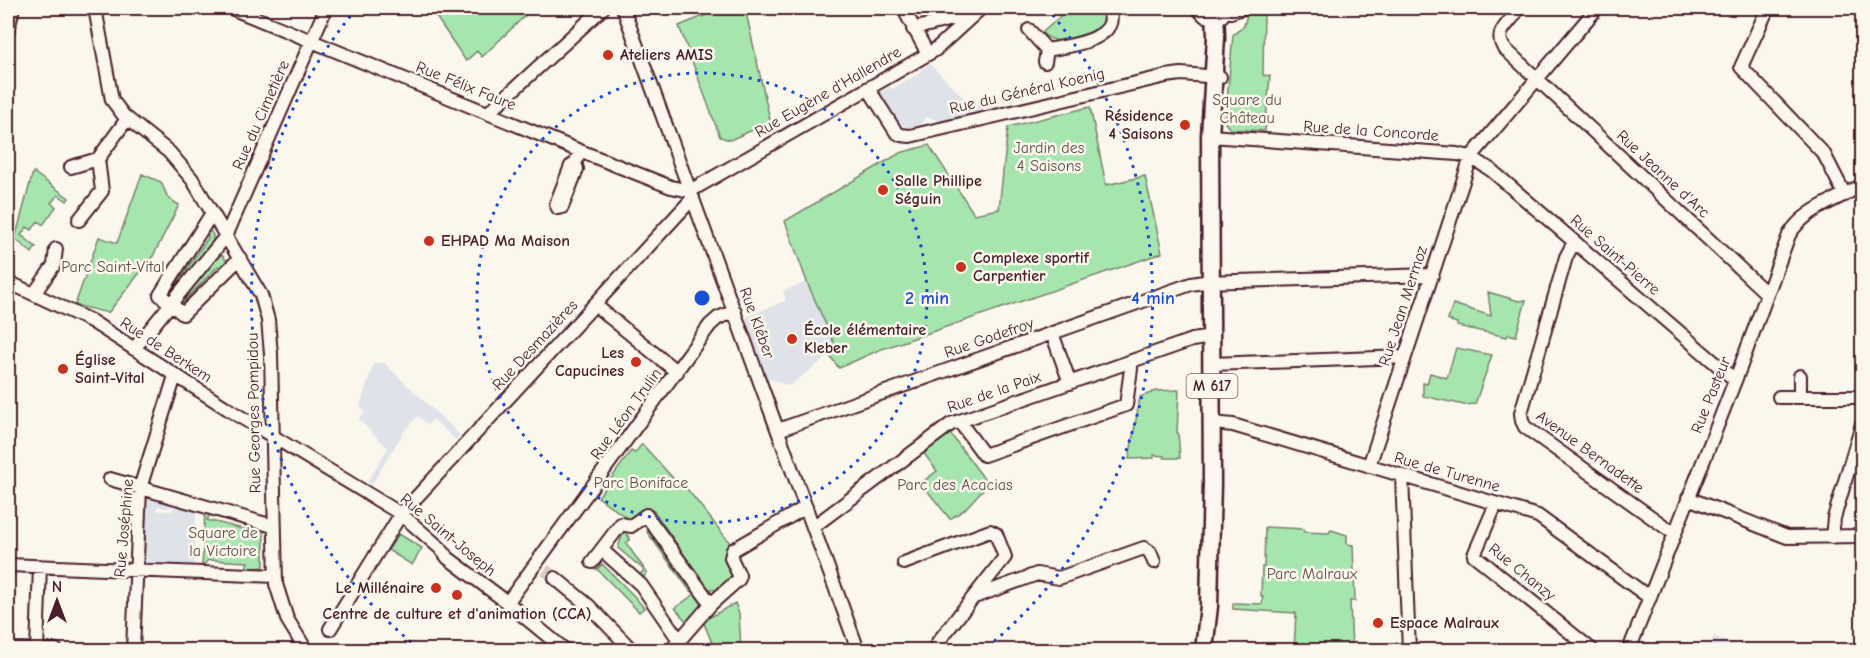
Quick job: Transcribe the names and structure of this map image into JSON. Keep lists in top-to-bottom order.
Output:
{
  "streets": {
    "main road": ["M 617"],
    "street": [
      "Rue Félix Faure",
      "Rue du Général Koenig",
      "Rue Eugène d'Hallendre",
      "Rue du Cimetière",
      "Rue de la Concorde",
      "Rue Jeanne d'Arc",
      "Rue Saint-Pierre",
      "Rue Jean Mermoz",
      "Rue Kléber",
      "Rue Godefroy",
      "Rue Desmazières",
      "Rue de Berkem",
      "Rue de la Paix",
      "Rue Pasteur",
      "Rue Georges Pompidou",
      "Rue Léon Trulin",
      "Avenue Bernadette",
      "Rue de Turenne",
      "Rue Joséphine",
      "Rue Saint-Joseph",
      "Rue Chanzy"
    ]
  },
  "crossings": [
    ["Rue Félix Faure", "Rue Eugène d'Hallendre"],
    ["Rue Félix Faure", "Rue du Cimetière"],
    ["Rue Félix Faure", "Rue Kléber"],
    ["Rue Félix Faure", "Rue Desmazières"],
    ["Rue du Général Koenig", "Rue Eugène d'Hallendre"],
    ["Rue du Général Koenig", "M 617"],
    ["Rue Eugène d'Hallendre", "Rue Kléber"],
    ["Rue Eugène d'Hallendre", "Rue Desmazières"],
    ["Rue du Cimetière", "Rue de Berkem"],
    ["Rue du Cimetière", "Rue Georges Pompidou"],
    ["Rue de la Concorde", "Rue Saint-Pierre"],
    ["Rue de la Concorde", "Rue Jean Mermoz"],
    ["Rue de la Concorde", "M 617"],
    ["Rue Jeanne d'Arc", "Rue Pasteur"],
    ["Rue Saint-Pierre", "Rue Jean Mermoz"],
    ["Rue Saint-Pierre", "Rue Pasteur"],
    ["Rue Saint-Pierre", "Avenue Bernadette"],
    ["Rue Jean Mermoz", "Rue Godefroy"],
    ["Rue Jean Mermoz", "Rue de Turenne"],
    ["Rue Kléber", "Rue Godefroy"],
    ["Rue Kléber", "Rue Desmazières"],
    ["Rue Kléber", "Rue de la Paix"],
    ["Rue Kléber", "Rue Léon Trulin"],
    ["Rue Godefroy", "M 617"],
    ["Rue Desmazières", "Rue Saint-Joseph"],
    ["Rue de Berkem", "Rue Georges Pompidou"],
    ["Rue de Berkem", "Rue Joséphine"],
    ["Rue de Berkem", "Rue Saint-Joseph"],
    ["M 617", "Rue de la Paix"],
    ["M 617", "Rue de Turenne"],
    ["Rue Pasteur", "Avenue Bernadette"],
    ["Rue Pasteur", "Rue de Turenne"],
    ["Rue Georges Pompidou", "Rue Saint-Joseph"],
    ["Rue Léon Trulin", "Rue Saint-Joseph"],
    ["Rue de Turenne", "Rue Chanzy"]
  ],
  "parks": [
    "Square du Château",
    "Jardin des 4 Saisons",
    "Parc Saint-Vital",
    "Parc Boniface",
    "Parc des Acacias",
    "Square de la Victoire",
    "Parc Malraux"
  ],
  "places": [
    "Ateliers AMIS",
    "Résidence 4 Saisons",
    "Salle Phillipe Séguin",
    "EHPAD Ma Maison",
    "Complexe sportif Carpentier",
    "École élémentaire Kleber",
    "Les Capucines",
    "Église Saint-Vital",
    "Le Millénaire",
    "Centre de culture et d'animation (CCA)",
    "Espace Malraux"
  ],
  "north": "top",
  "rings": ["2 min", "4 min"]
}
